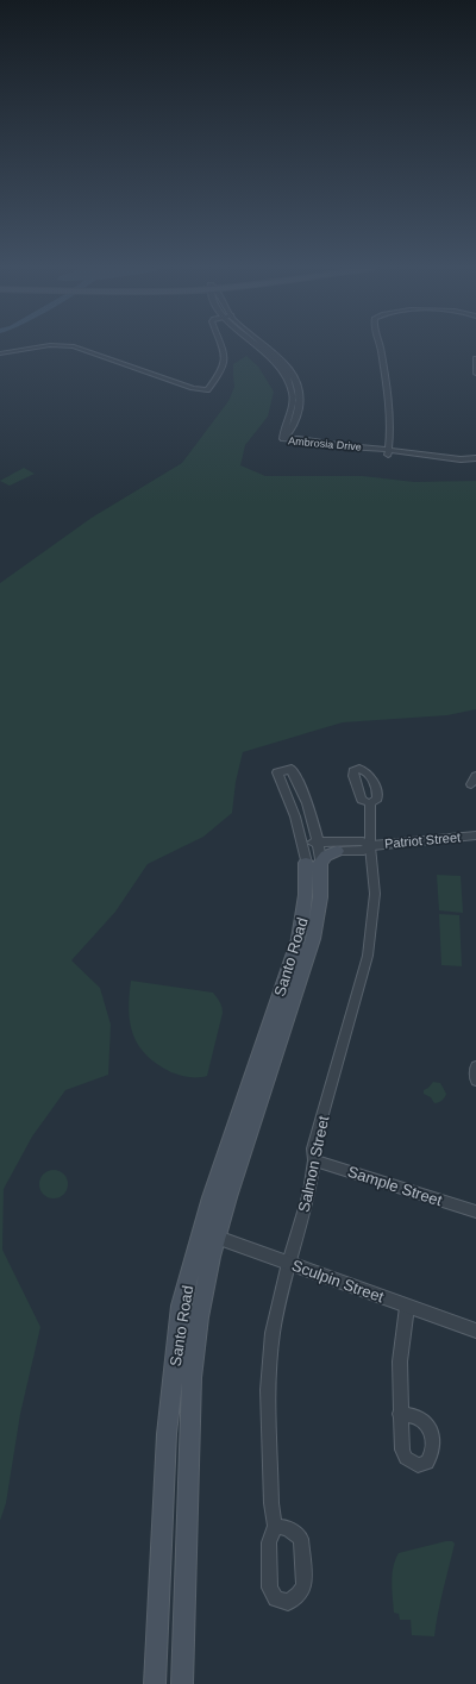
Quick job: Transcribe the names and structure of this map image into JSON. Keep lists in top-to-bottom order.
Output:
{
  "streets": {
    "main road": ["Santo Road"],
    "street": [
      "Ambrosia Drive",
      "Patriot Street",
      "Salmon Street",
      "Sample Street",
      "Sculpin Street"
    ]
  },
  "crossings": [
    ["Patriot Street", "Santo Road"],
    ["Patriot Street", "Salmon Street"],
    ["Santo Road", "Sculpin Street"],
    ["Salmon Street", "Sample Street"],
    ["Salmon Street", "Sculpin Street"]
  ]
}
